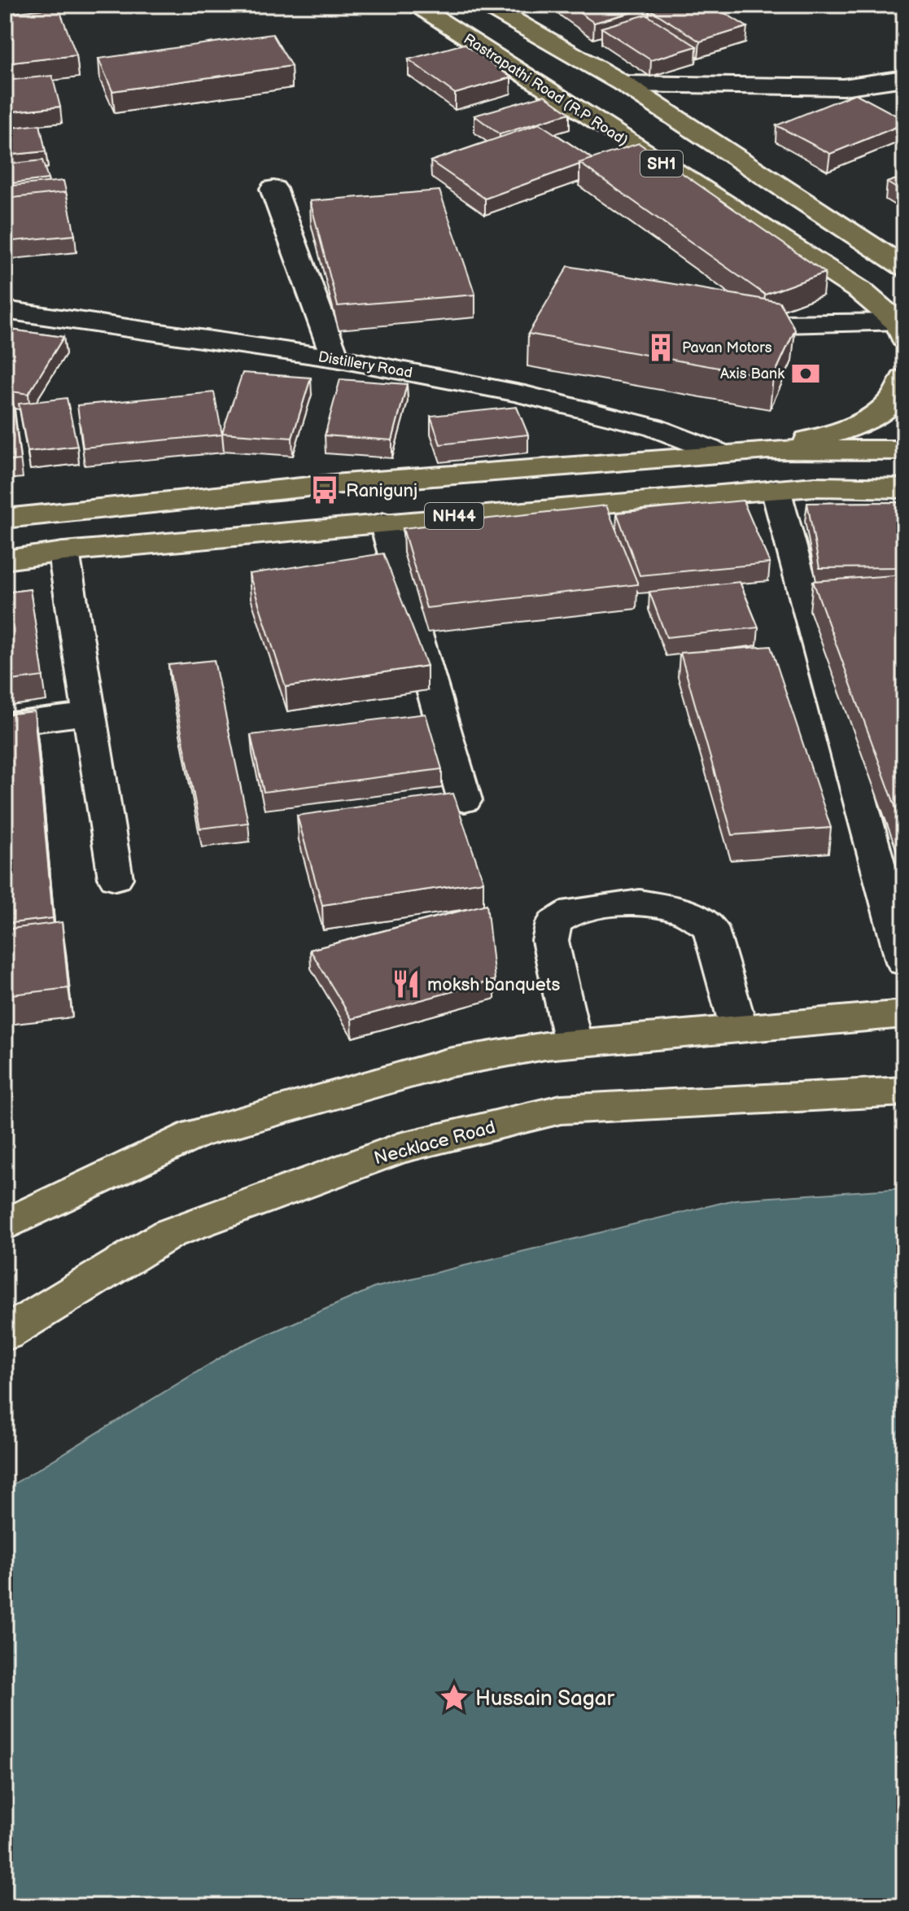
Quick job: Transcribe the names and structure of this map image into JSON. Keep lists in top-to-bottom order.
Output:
{
  "streets": {
    "main road": [
      "Rastrapathi Road (R.P Road)",
      "SH1",
      "NH44",
      "Necklace Road"
    ],
    "street": ["Distillery Road"]
  },
  "crossings": [
    ["Distillery Road", "NH44"]
  ],
  "places": {
    "building": ["Pavan Motors"],
    "bank": ["Axis Bank"],
    "bus stop": ["Ranigunj"],
    "restaurant": ["moksh banquets"],
    "place": ["Hussain Sagar"]
  }
}
